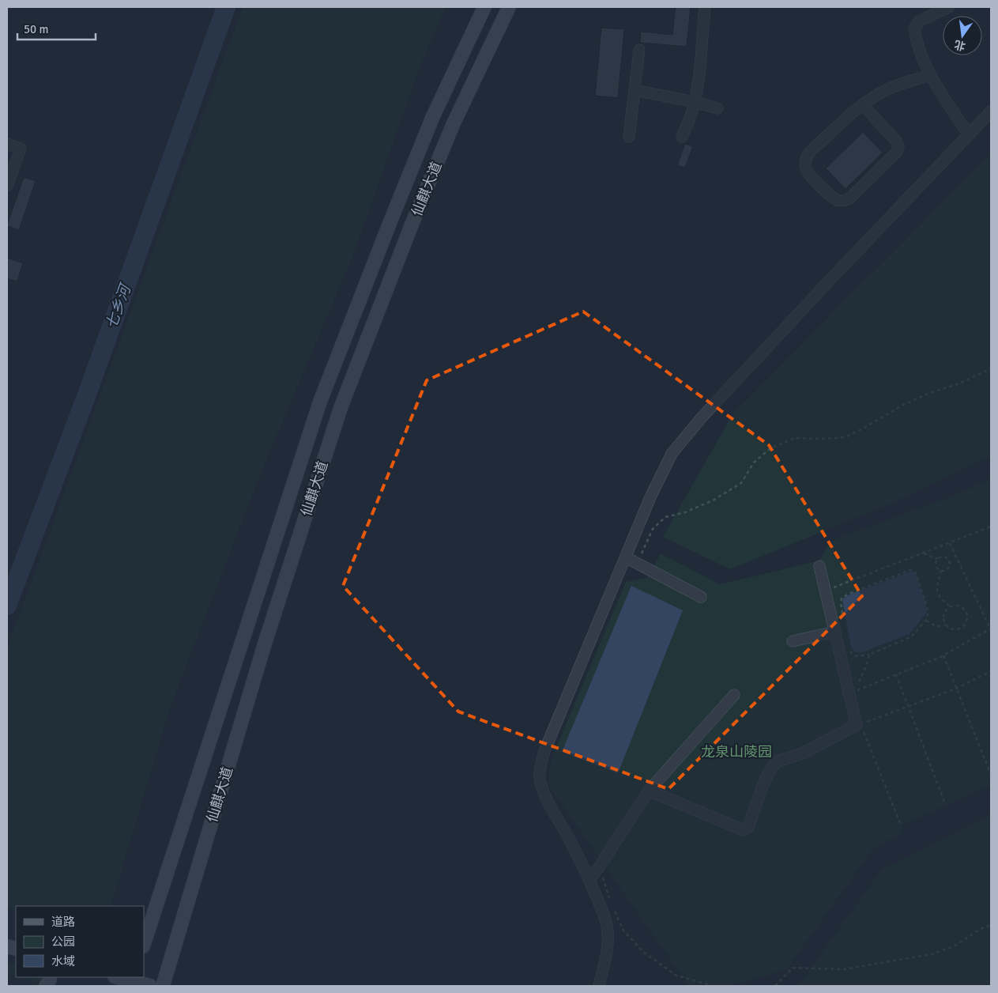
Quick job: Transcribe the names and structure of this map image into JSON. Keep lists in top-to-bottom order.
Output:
{
  "streets": {
    "main road": ["仙麒大道"]
  },
  "water": ["七乡河"],
  "parks": ["龙泉山陵园"],
  "legend": ["道路", "公园", "水域"],
  "scale_bar": "50 m",
  "north": "bottom"
}
